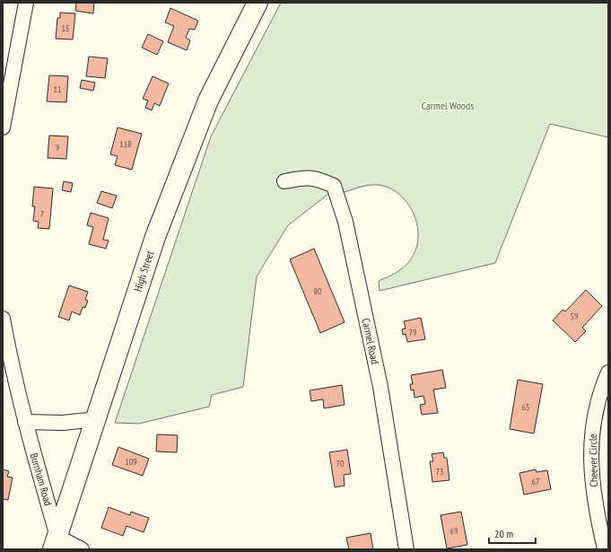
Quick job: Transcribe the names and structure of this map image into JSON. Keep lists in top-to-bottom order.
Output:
{
  "streets": {
    "main road": ["High Street"],
    "street": ["Carmel Road", "Cheever Circle", "Burnham Road"]
  },
  "crossings": [
    ["High Street", "Burnham Road"]
  ],
  "parks": ["Carmel Woods"],
  "house_numbers": [
    "15",
    "11",
    "118",
    "9",
    "7",
    "80",
    "59",
    "79",
    "65",
    "109",
    "70",
    "73",
    "67",
    "69"
  ],
  "scale_bar": "20 m"
}
